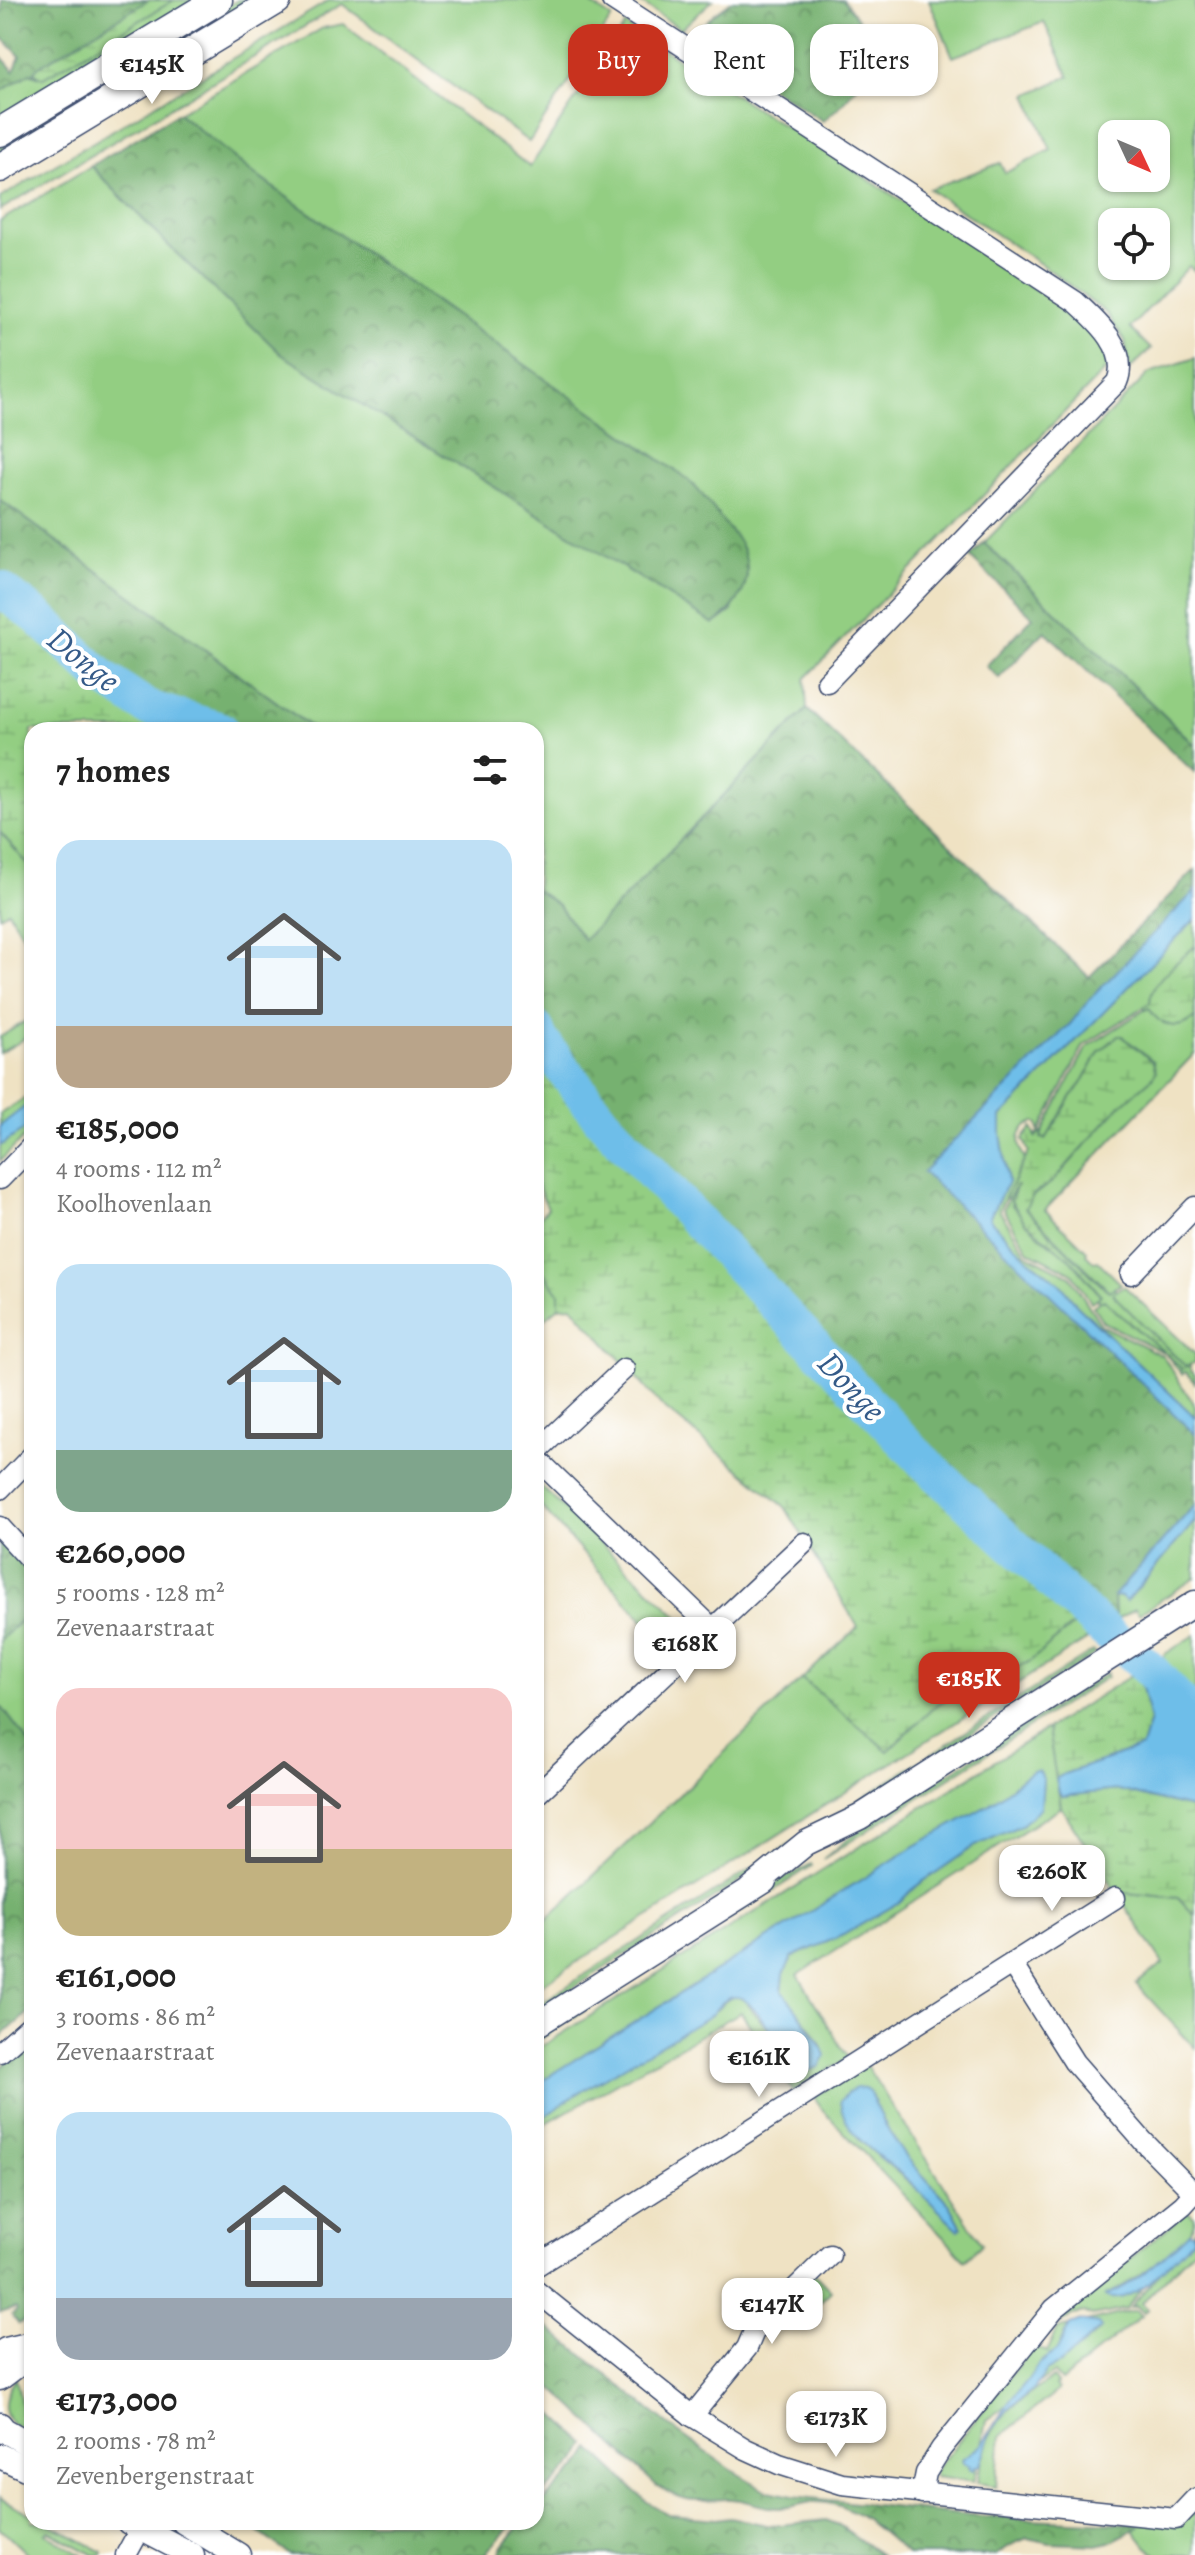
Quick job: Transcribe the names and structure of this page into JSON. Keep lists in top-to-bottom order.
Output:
{
  "water": ["Donge"],
  "north": "bottom right",
  "page": {
    "chip": ["Buy", "Rent", "Filters"],
    "price": [
      "€145K",
      "€168K",
      "€185K",
      "€260K",
      "€161K",
      "€147K",
      "€173K"
    ],
    "heading": "7 homes",
    "list": [
      {
        "name": "€185,000",
        "note": "4 rooms · 112 m² · Koolhovenlaan"
      },
      {
        "name": "€260,000",
        "note": "5 rooms · 128 m² · Zevenaarstraat"
      },
      {
        "name": "€161,000",
        "note": "3 rooms · 86 m² · Zevenaarstraat"
      },
      {
        "name": "€173,000",
        "note": "2 rooms · 78 m² · Zevenbergenstraat"
      }
    ]
  }
}
